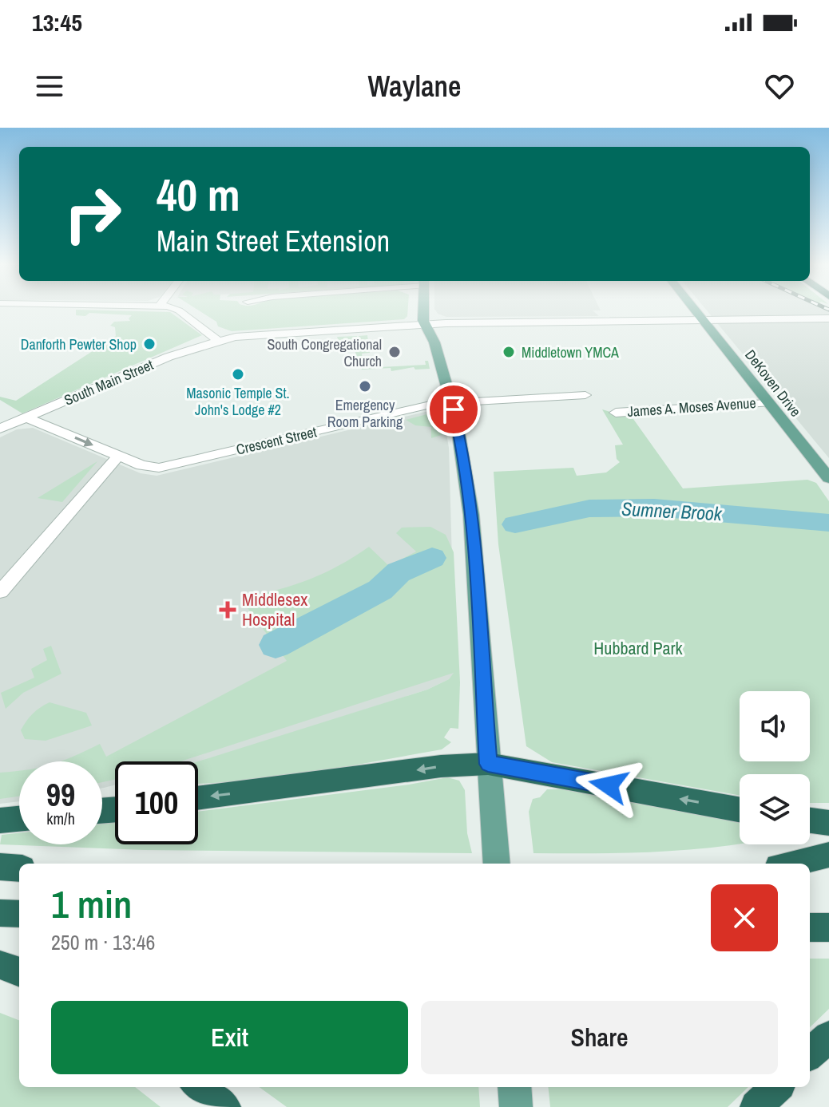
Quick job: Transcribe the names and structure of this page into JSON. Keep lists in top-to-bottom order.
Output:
{
  "streets": {
    "main road": ["DeKoven Drive"],
    "street": ["South Main Street", "James A. Moses Avenue", "Crescent Street"]
  },
  "crossings": [
    ["South Main Street", "DeKoven Drive"],
    ["South Main Street", "Crescent Street"],
    ["DeKoven Drive", "James A. Moses Avenue"]
  ],
  "water": ["Sumner Brook"],
  "parks": ["Hubbard Park"],
  "places": {
    "other": [
      "Danforth Pewter Shop",
      "South Congregational Church",
      "Middletown YMCA",
      "Masonic Temple St. John's Lodge #2",
      "Emergency Room Parking"
    ],
    "health": ["Middlesex Hospital"]
  },
  "page": {
    "status": "13:45",
    "header": "Waylane",
    "turn": ["40 m", "Main Street Extension"],
    "speed": "99 km/h",
    "limit": "100",
    "heading": ["1 min", "250 m · 13:46"],
    "buttons": ["Exit", "Share"]
  }
}
